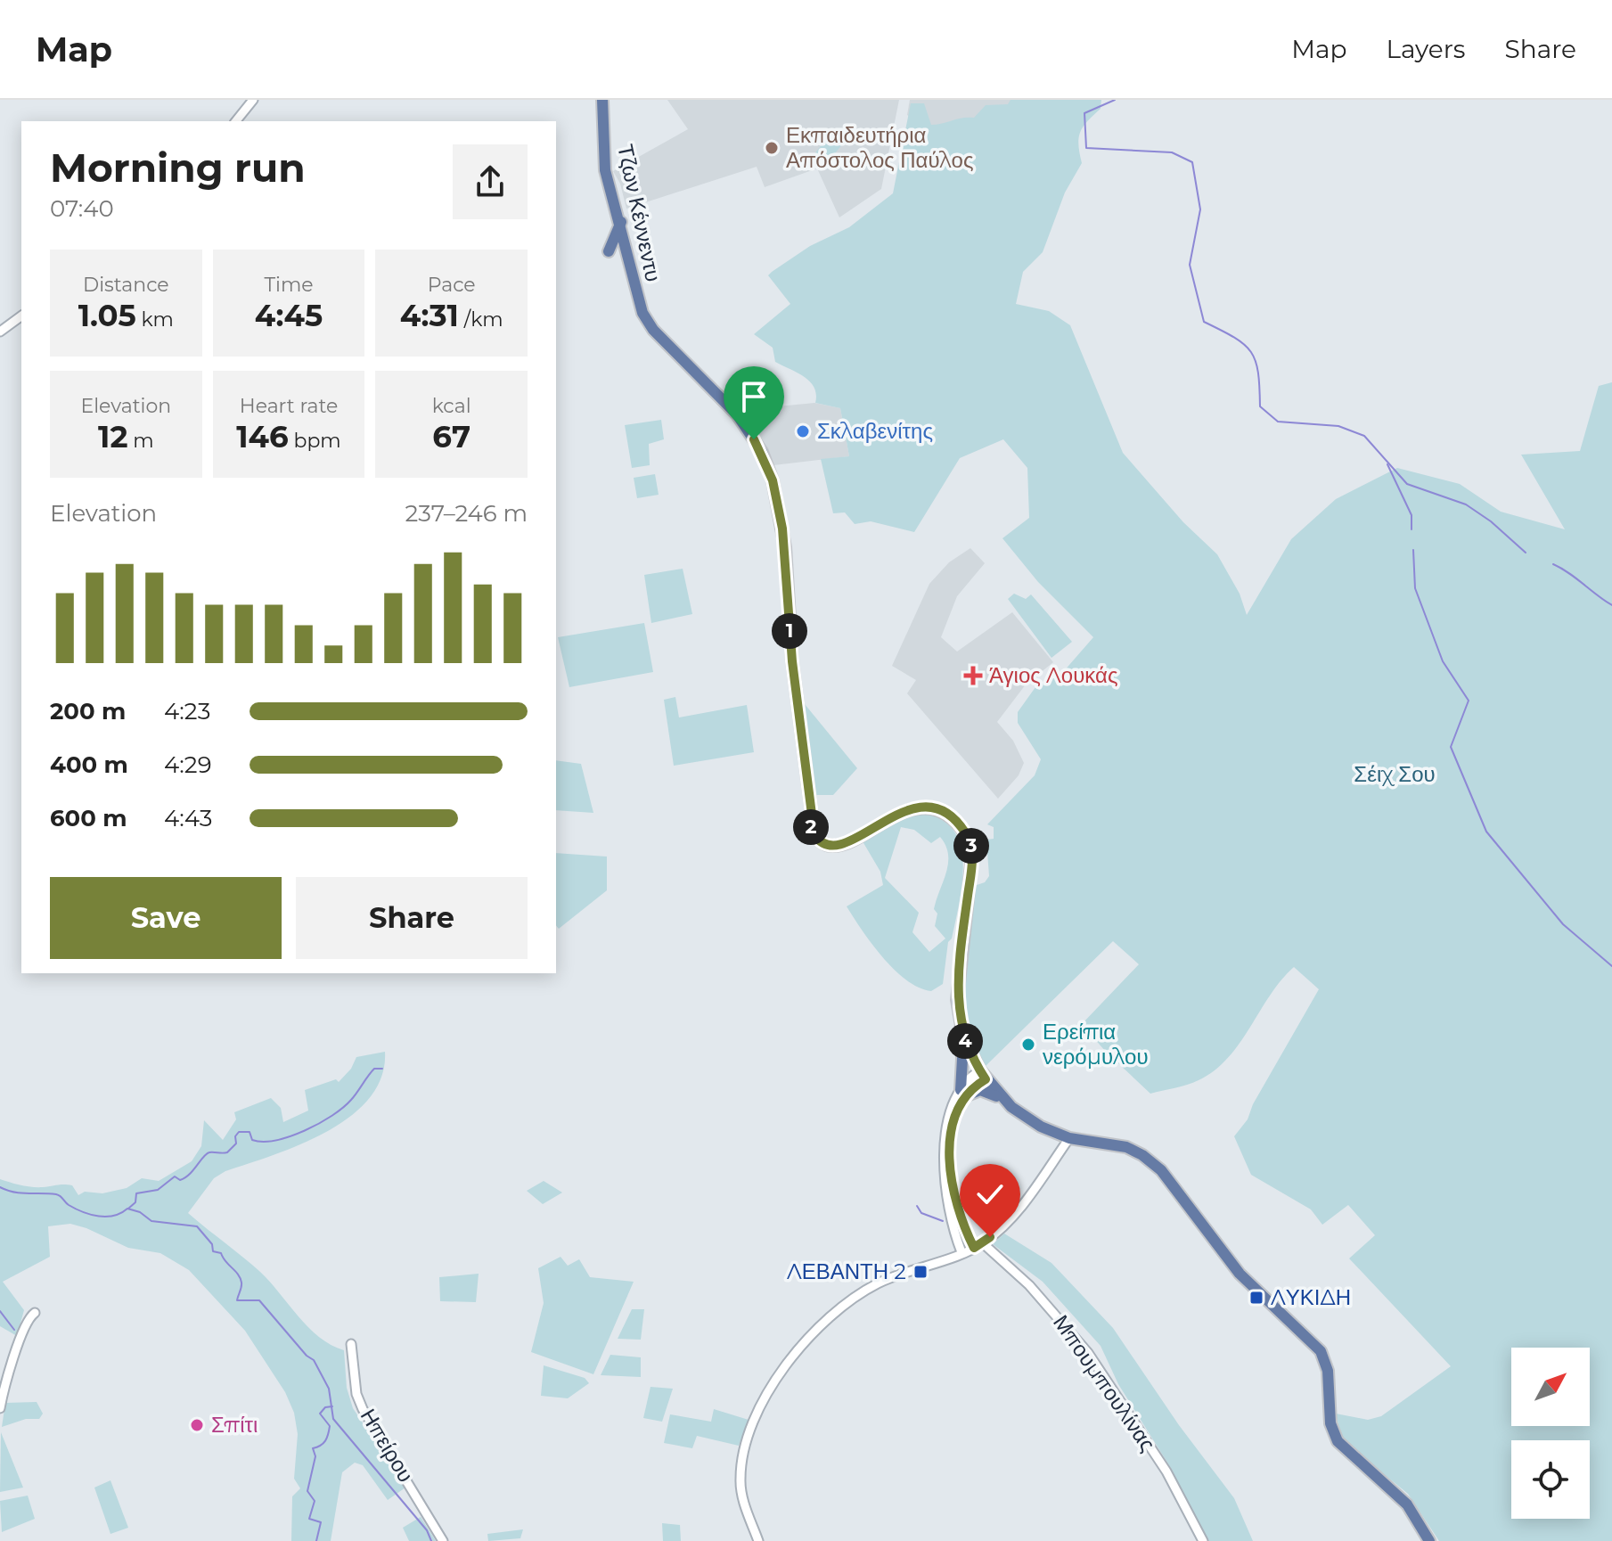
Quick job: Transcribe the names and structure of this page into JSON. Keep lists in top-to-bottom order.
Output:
{
  "streets": {
    "main road": ["Τζων Κέννεντυ"],
    "street": ["Μπουμπουλίνας", "Ηπείρου"]
  },
  "parks": ["Σέιχ Σου"],
  "places": {
    "other": [
      "Εκπαιδευτήρια Απόστολος Παύλος",
      "Σκλαβενίτης",
      "Ερείπια νερόμυλου",
      "Σπίτι"
    ],
    "health": ["Άγιος Λουκάς"],
    "transit": ["ΛΕΒΑΝΤΗ 2", "ΛΥΚΙΔΗ"]
  },
  "north": "top right",
  "page": {
    "header": "Map",
    "nav": ["Map", "Layers", "Share"],
    "heading": ["Morning run", "07:40"],
    "stats": [
      ["Distance", "1.05 km"],
      ["Time", "4:45"],
      ["Pace", "4:31 /km"],
      ["Elevation", "12 m"],
      ["Heart rate", "146 bpm"],
      ["kcal", "67"]
    ],
    "chart": ["Elevation", "237–246 m"],
    "pins": [
      "1",
      "2",
      "3",
      "4"
    ],
    "list": [
      {
        "name": "200 m",
        "note": "4:23"
      },
      {
        "name": "400 m",
        "note": "4:29"
      },
      {
        "name": "600 m",
        "note": "4:43"
      }
    ],
    "buttons": ["Save", "Share"]
  }
}
